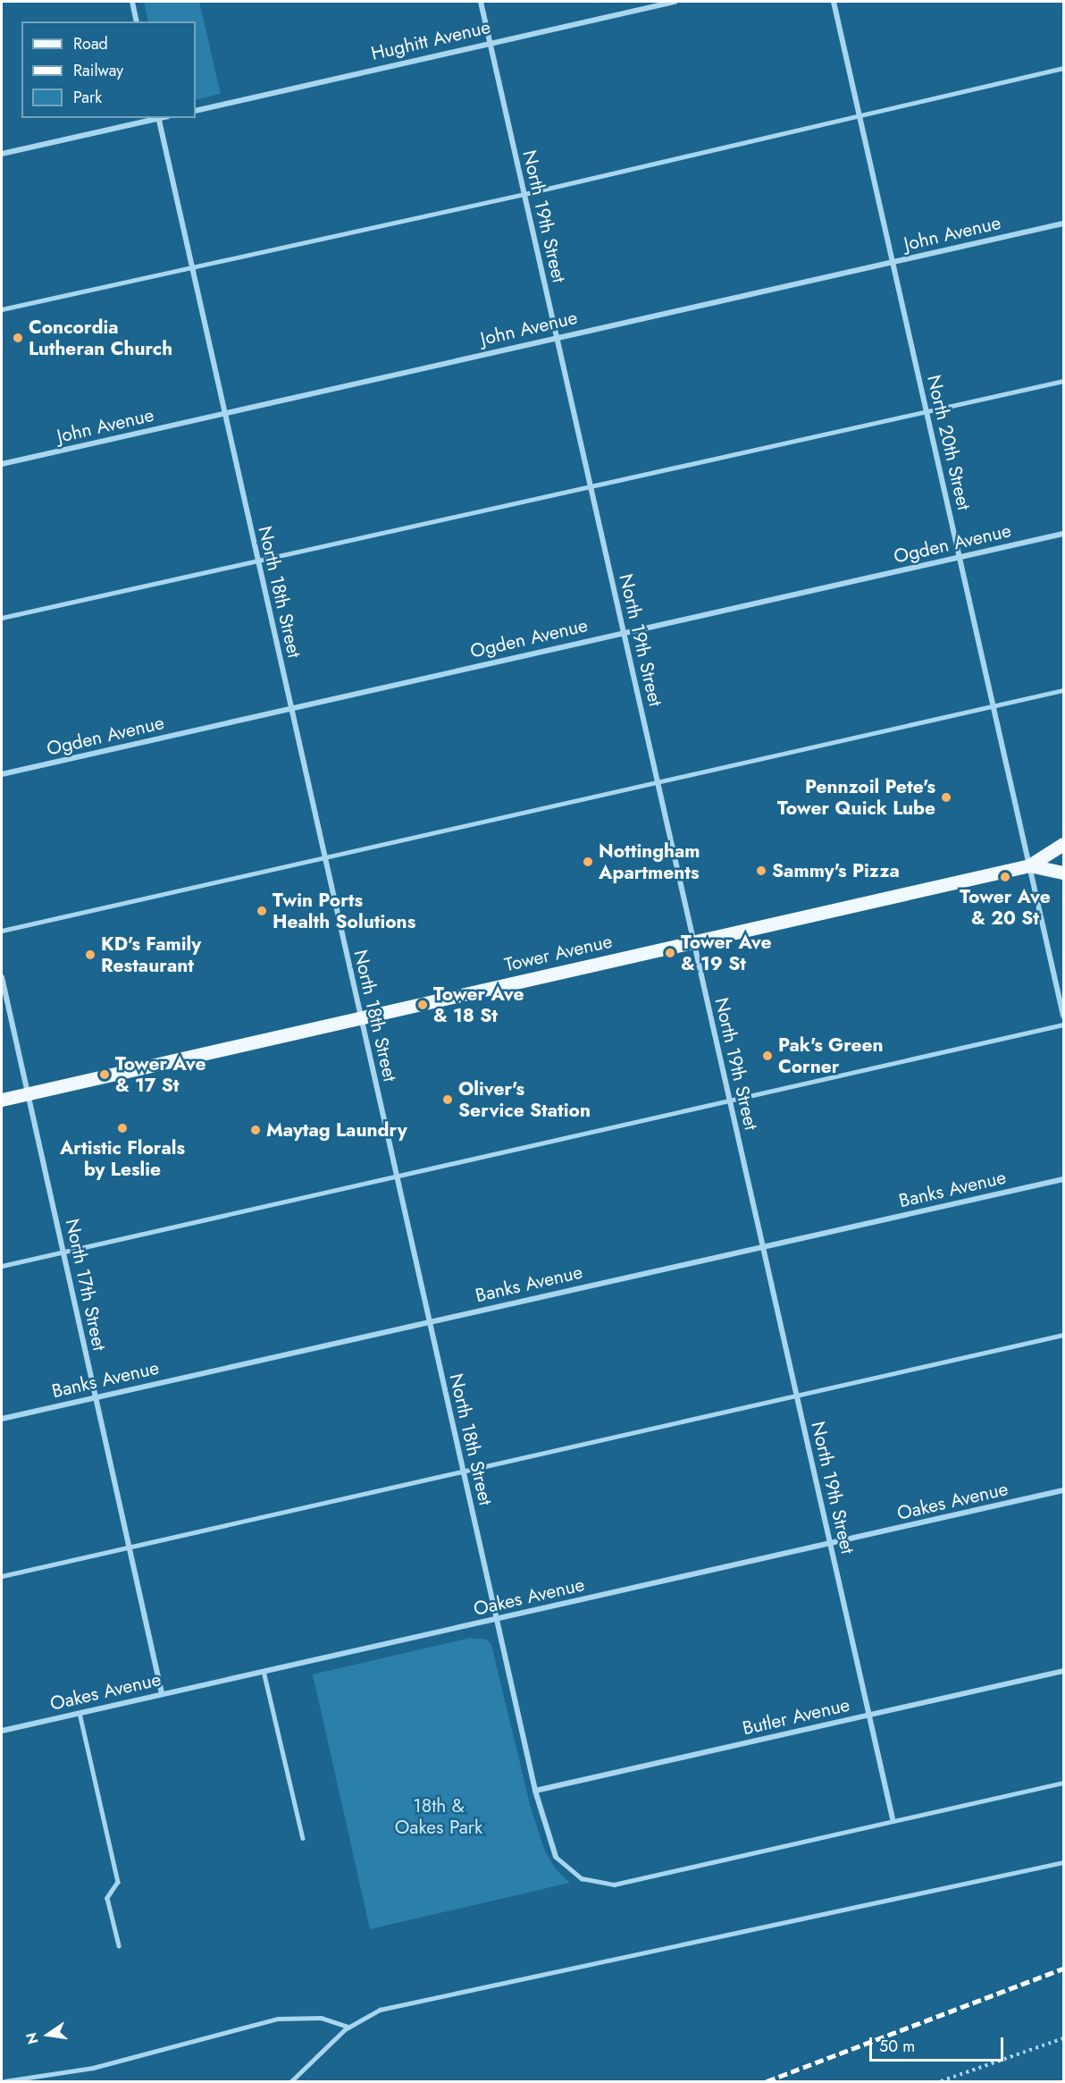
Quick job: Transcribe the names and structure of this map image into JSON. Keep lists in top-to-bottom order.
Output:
{
  "streets": {
    "main road": ["Tower Avenue"],
    "street": [
      "Hughitt Avenue",
      "North 19th Street",
      "John Avenue",
      "North 20th Street",
      "Ogden Avenue",
      "North 18th Street",
      "Banks Avenue",
      "North 17th Street",
      "Oakes Avenue",
      "Butler Avenue"
    ]
  },
  "crossings": [
    ["Hughitt Avenue", "North 19th Street"],
    ["North 19th Street", "John Avenue"],
    ["North 19th Street", "Ogden Avenue"],
    ["North 19th Street", "Tower Avenue"],
    ["North 19th Street", "Banks Avenue"],
    ["North 19th Street", "Oakes Avenue"],
    ["North 19th Street", "Butler Avenue"],
    ["John Avenue", "North 20th Street"],
    ["John Avenue", "North 18th Street"],
    ["North 20th Street", "Ogden Avenue"],
    ["North 20th Street", "Tower Avenue"],
    ["Ogden Avenue", "North 18th Street"],
    ["North 18th Street", "Tower Avenue"],
    ["North 18th Street", "Banks Avenue"],
    ["North 18th Street", "Oakes Avenue"],
    ["North 18th Street", "Butler Avenue"],
    ["Tower Avenue", "North 17th Street"],
    ["Banks Avenue", "North 17th Street"],
    ["North 17th Street", "Oakes Avenue"]
  ],
  "parks": ["18th & Oakes Park"],
  "places": [
    "Concordia Lutheran Church",
    "Pennzoil Pete's Tower Quick Lube",
    "Nottingham Apartments",
    "Sammy's Pizza",
    "Tower Ave & 20 St",
    "Twin Ports Health Solutions",
    "Tower Ave & 19 St",
    "KD's Family Restaurant",
    "Tower Ave & 18 St",
    "Pak's Green Corner",
    "Tower Ave & 17 St",
    "Oliver's Service Station",
    "Artistic Florals by Leslie",
    "Maytag Laundry"
  ],
  "legend": ["Road", "Railway", "Park"],
  "scale_bar": "50 m",
  "north": "left"
}
